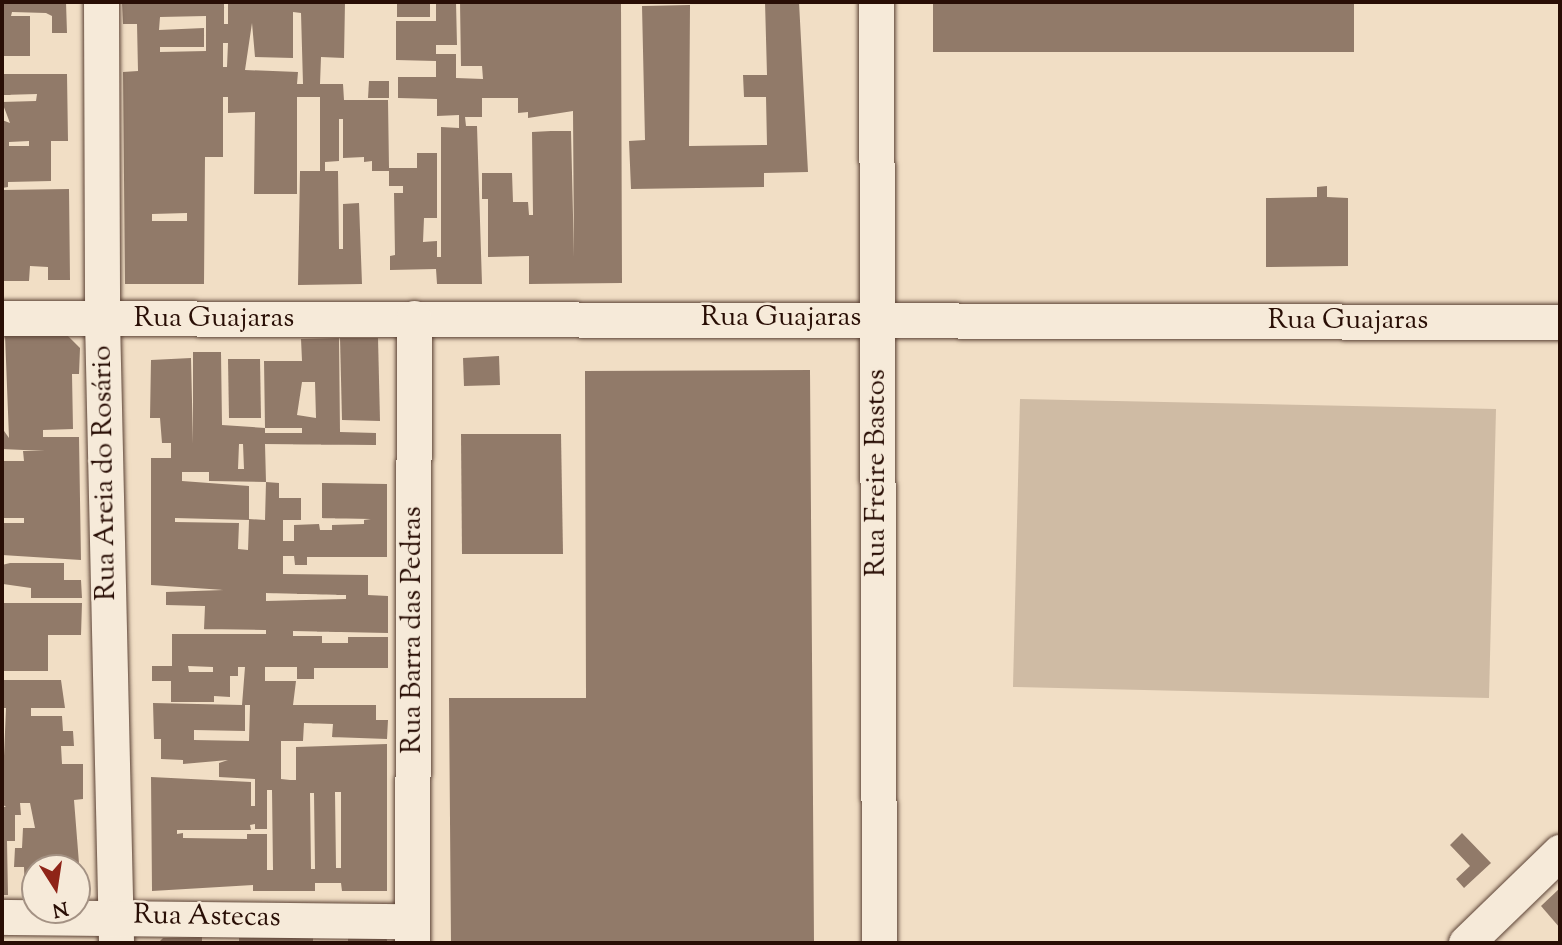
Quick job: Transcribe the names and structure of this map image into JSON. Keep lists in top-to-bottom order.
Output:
{
  "streets": {
    "street": [
      "Rua Guajaras",
      "Rua Areia do Rosário",
      "Rua Freire Bastos",
      "Rua Barra das Pedras",
      "Rua Astecas"
    ]
  },
  "crossings": [
    ["Rua Guajaras", "Rua Areia do Rosário"],
    ["Rua Guajaras", "Rua Freire Bastos"],
    ["Rua Guajaras", "Rua Barra das Pedras"],
    ["Rua Areia do Rosário", "Rua Astecas"],
    ["Rua Barra das Pedras", "Rua Astecas"]
  ],
  "north": "bottom"
}
